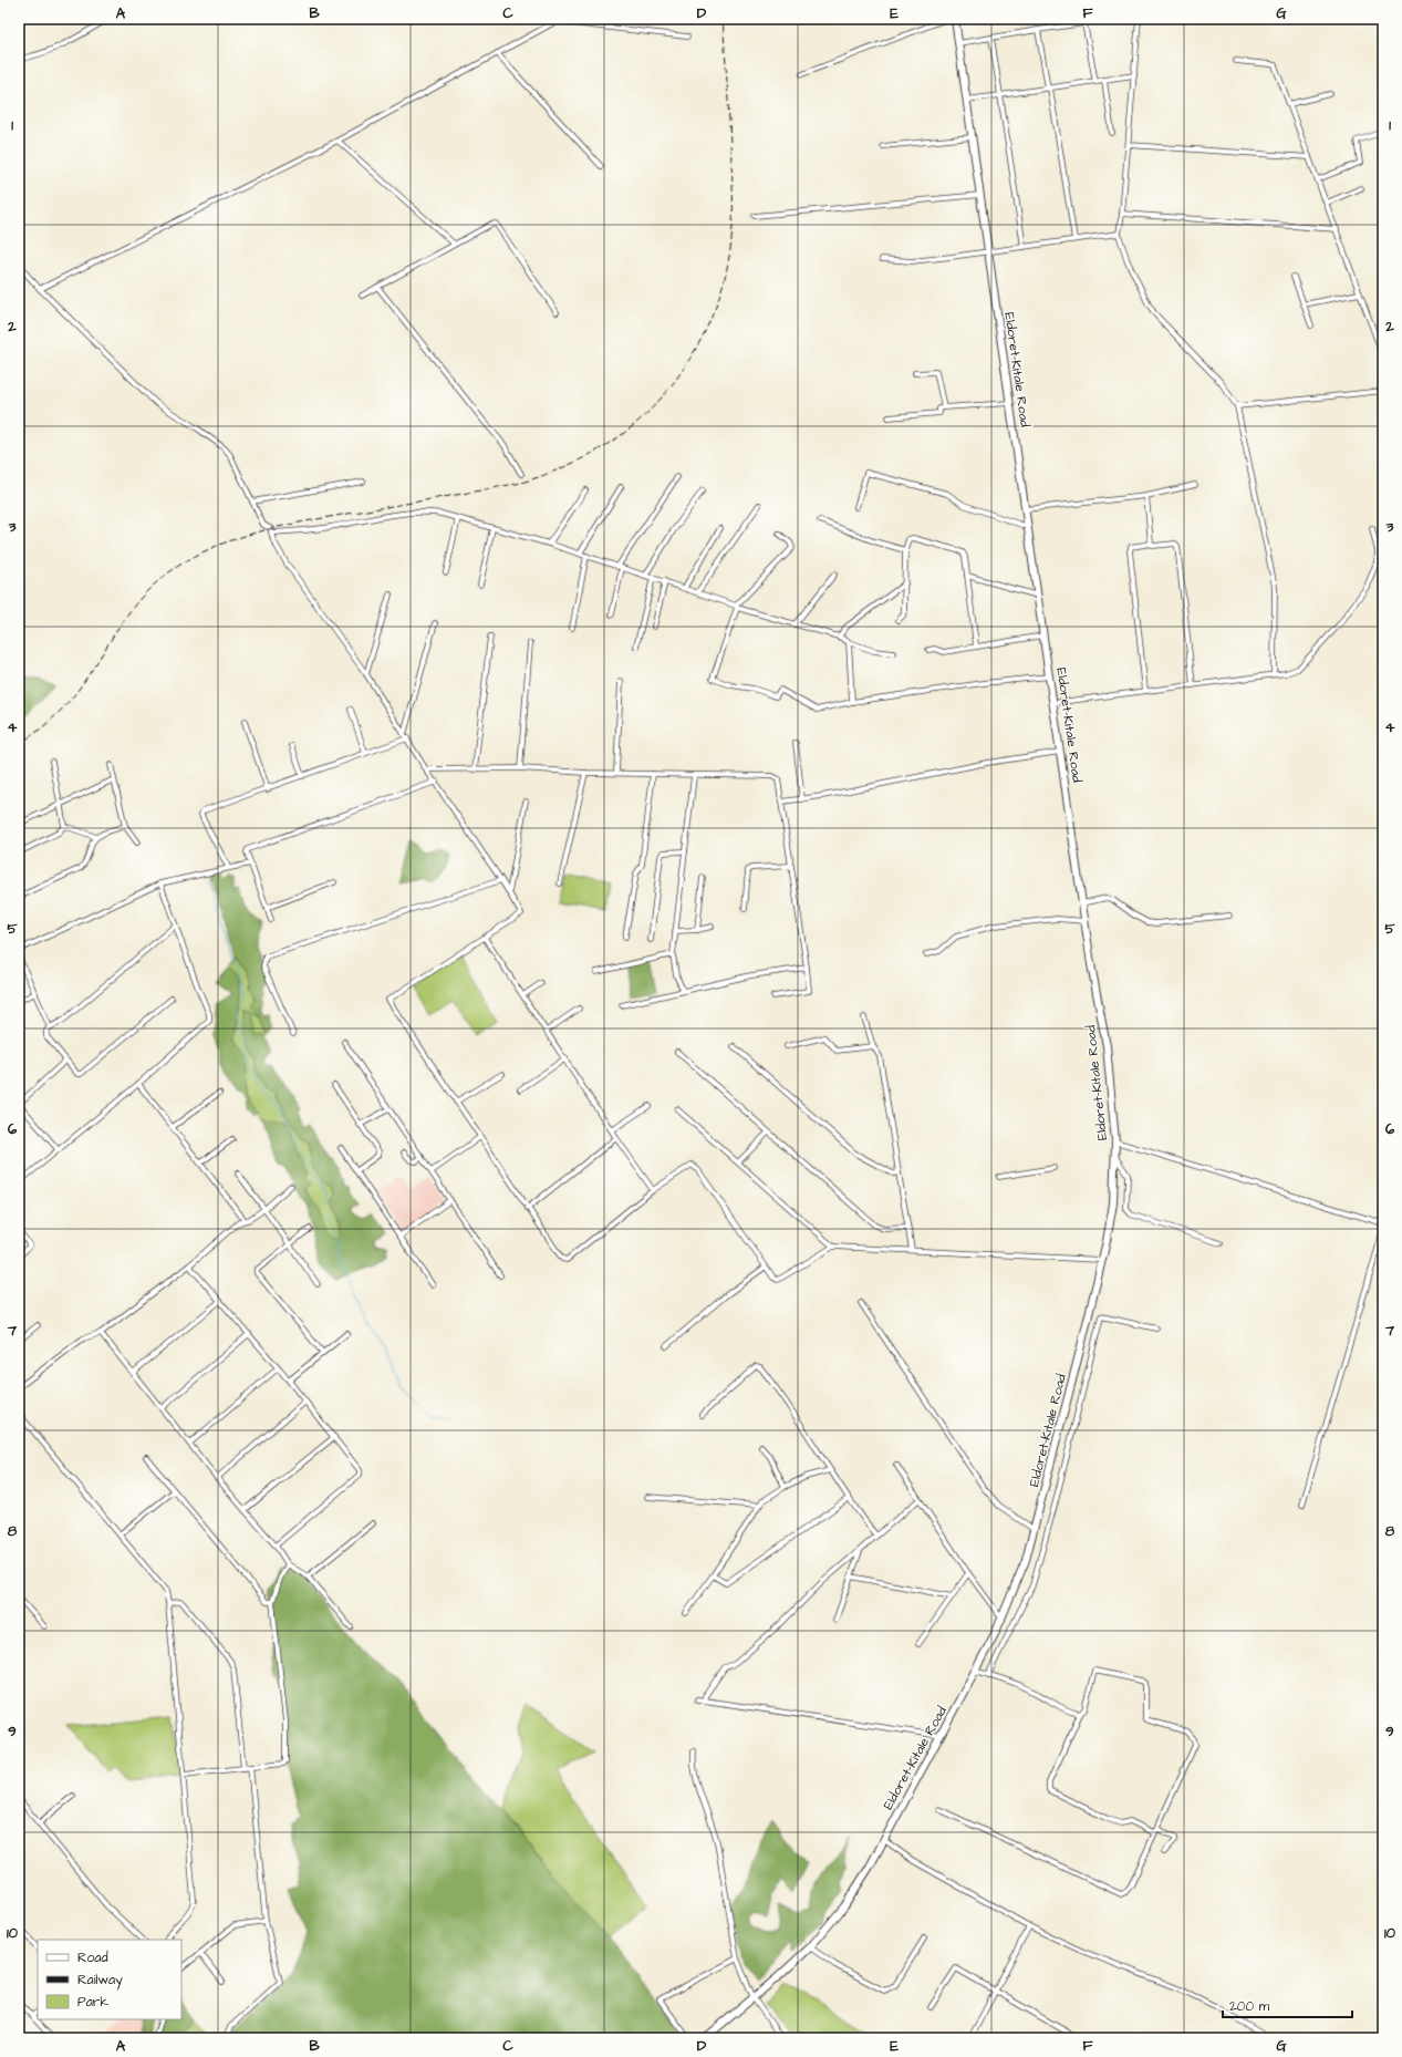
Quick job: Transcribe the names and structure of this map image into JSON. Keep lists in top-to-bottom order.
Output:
{
  "streets": {
    "highway": ["Eldoret-Kitale Road"]
  },
  "legend": ["Road", "Railway", "Park"],
  "scale_bar": "200 m",
  "grid": {
    "columns": [
      "A",
      "B",
      "C",
      "D",
      "E",
      "F",
      "G"
    ],
    "rows": [
      "1",
      "2",
      "3",
      "4",
      "5",
      "6",
      "7",
      "8",
      "9",
      "10"
    ]
  }
}
